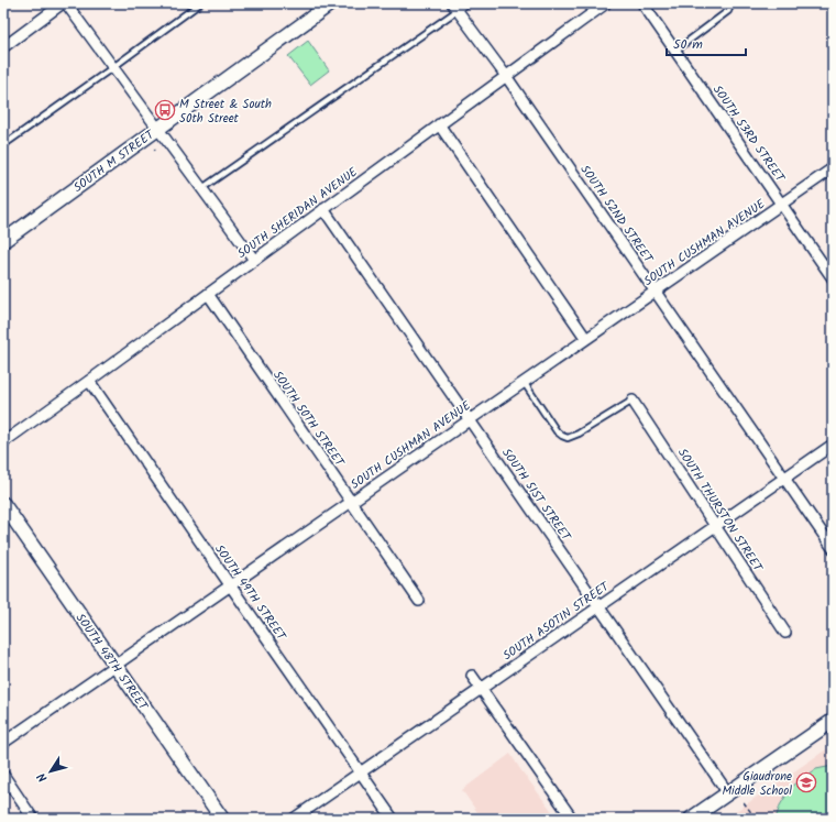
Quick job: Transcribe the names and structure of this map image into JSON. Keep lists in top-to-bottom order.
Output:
{
  "streets": {
    "street": [
      "SOUTH 53RD STREET",
      "SOUTH M STREET",
      "SOUTH SHERIDAN AVENUE",
      "SOUTH 52ND STREET",
      "SOUTH CUSHMAN AVENUE",
      "SOUTH 50TH STREET",
      "SOUTH 51ST STREET",
      "SOUTH THURSTON STREET",
      "SOUTH 49TH STREET",
      "SOUTH ASOTIN STREET",
      "SOUTH 48TH STREET"
    ]
  },
  "crossings": [
    ["SOUTH 53RD STREET", "SOUTH CUSHMAN AVENUE"],
    ["SOUTH SHERIDAN AVENUE", "SOUTH 52ND STREET"],
    ["SOUTH SHERIDAN AVENUE", "SOUTH 50TH STREET"],
    ["SOUTH SHERIDAN AVENUE", "SOUTH 51ST STREET"],
    ["SOUTH SHERIDAN AVENUE", "SOUTH 49TH STREET"],
    ["SOUTH 52ND STREET", "SOUTH CUSHMAN AVENUE"],
    ["SOUTH 52ND STREET", "SOUTH ASOTIN STREET"],
    ["SOUTH CUSHMAN AVENUE", "SOUTH 50TH STREET"],
    ["SOUTH CUSHMAN AVENUE", "SOUTH 51ST STREET"],
    ["SOUTH CUSHMAN AVENUE", "SOUTH 49TH STREET"],
    ["SOUTH CUSHMAN AVENUE", "SOUTH 48TH STREET"],
    ["SOUTH 51ST STREET", "SOUTH ASOTIN STREET"],
    ["SOUTH THURSTON STREET", "SOUTH ASOTIN STREET"],
    ["SOUTH 49TH STREET", "SOUTH ASOTIN STREET"]
  ],
  "places": {
    "bus stop": ["M Street & South 50th Street"],
    "school or university": ["Giaudrone Middle School"]
  },
  "scale_bar": "50 m",
  "north": "bottom left"
}
